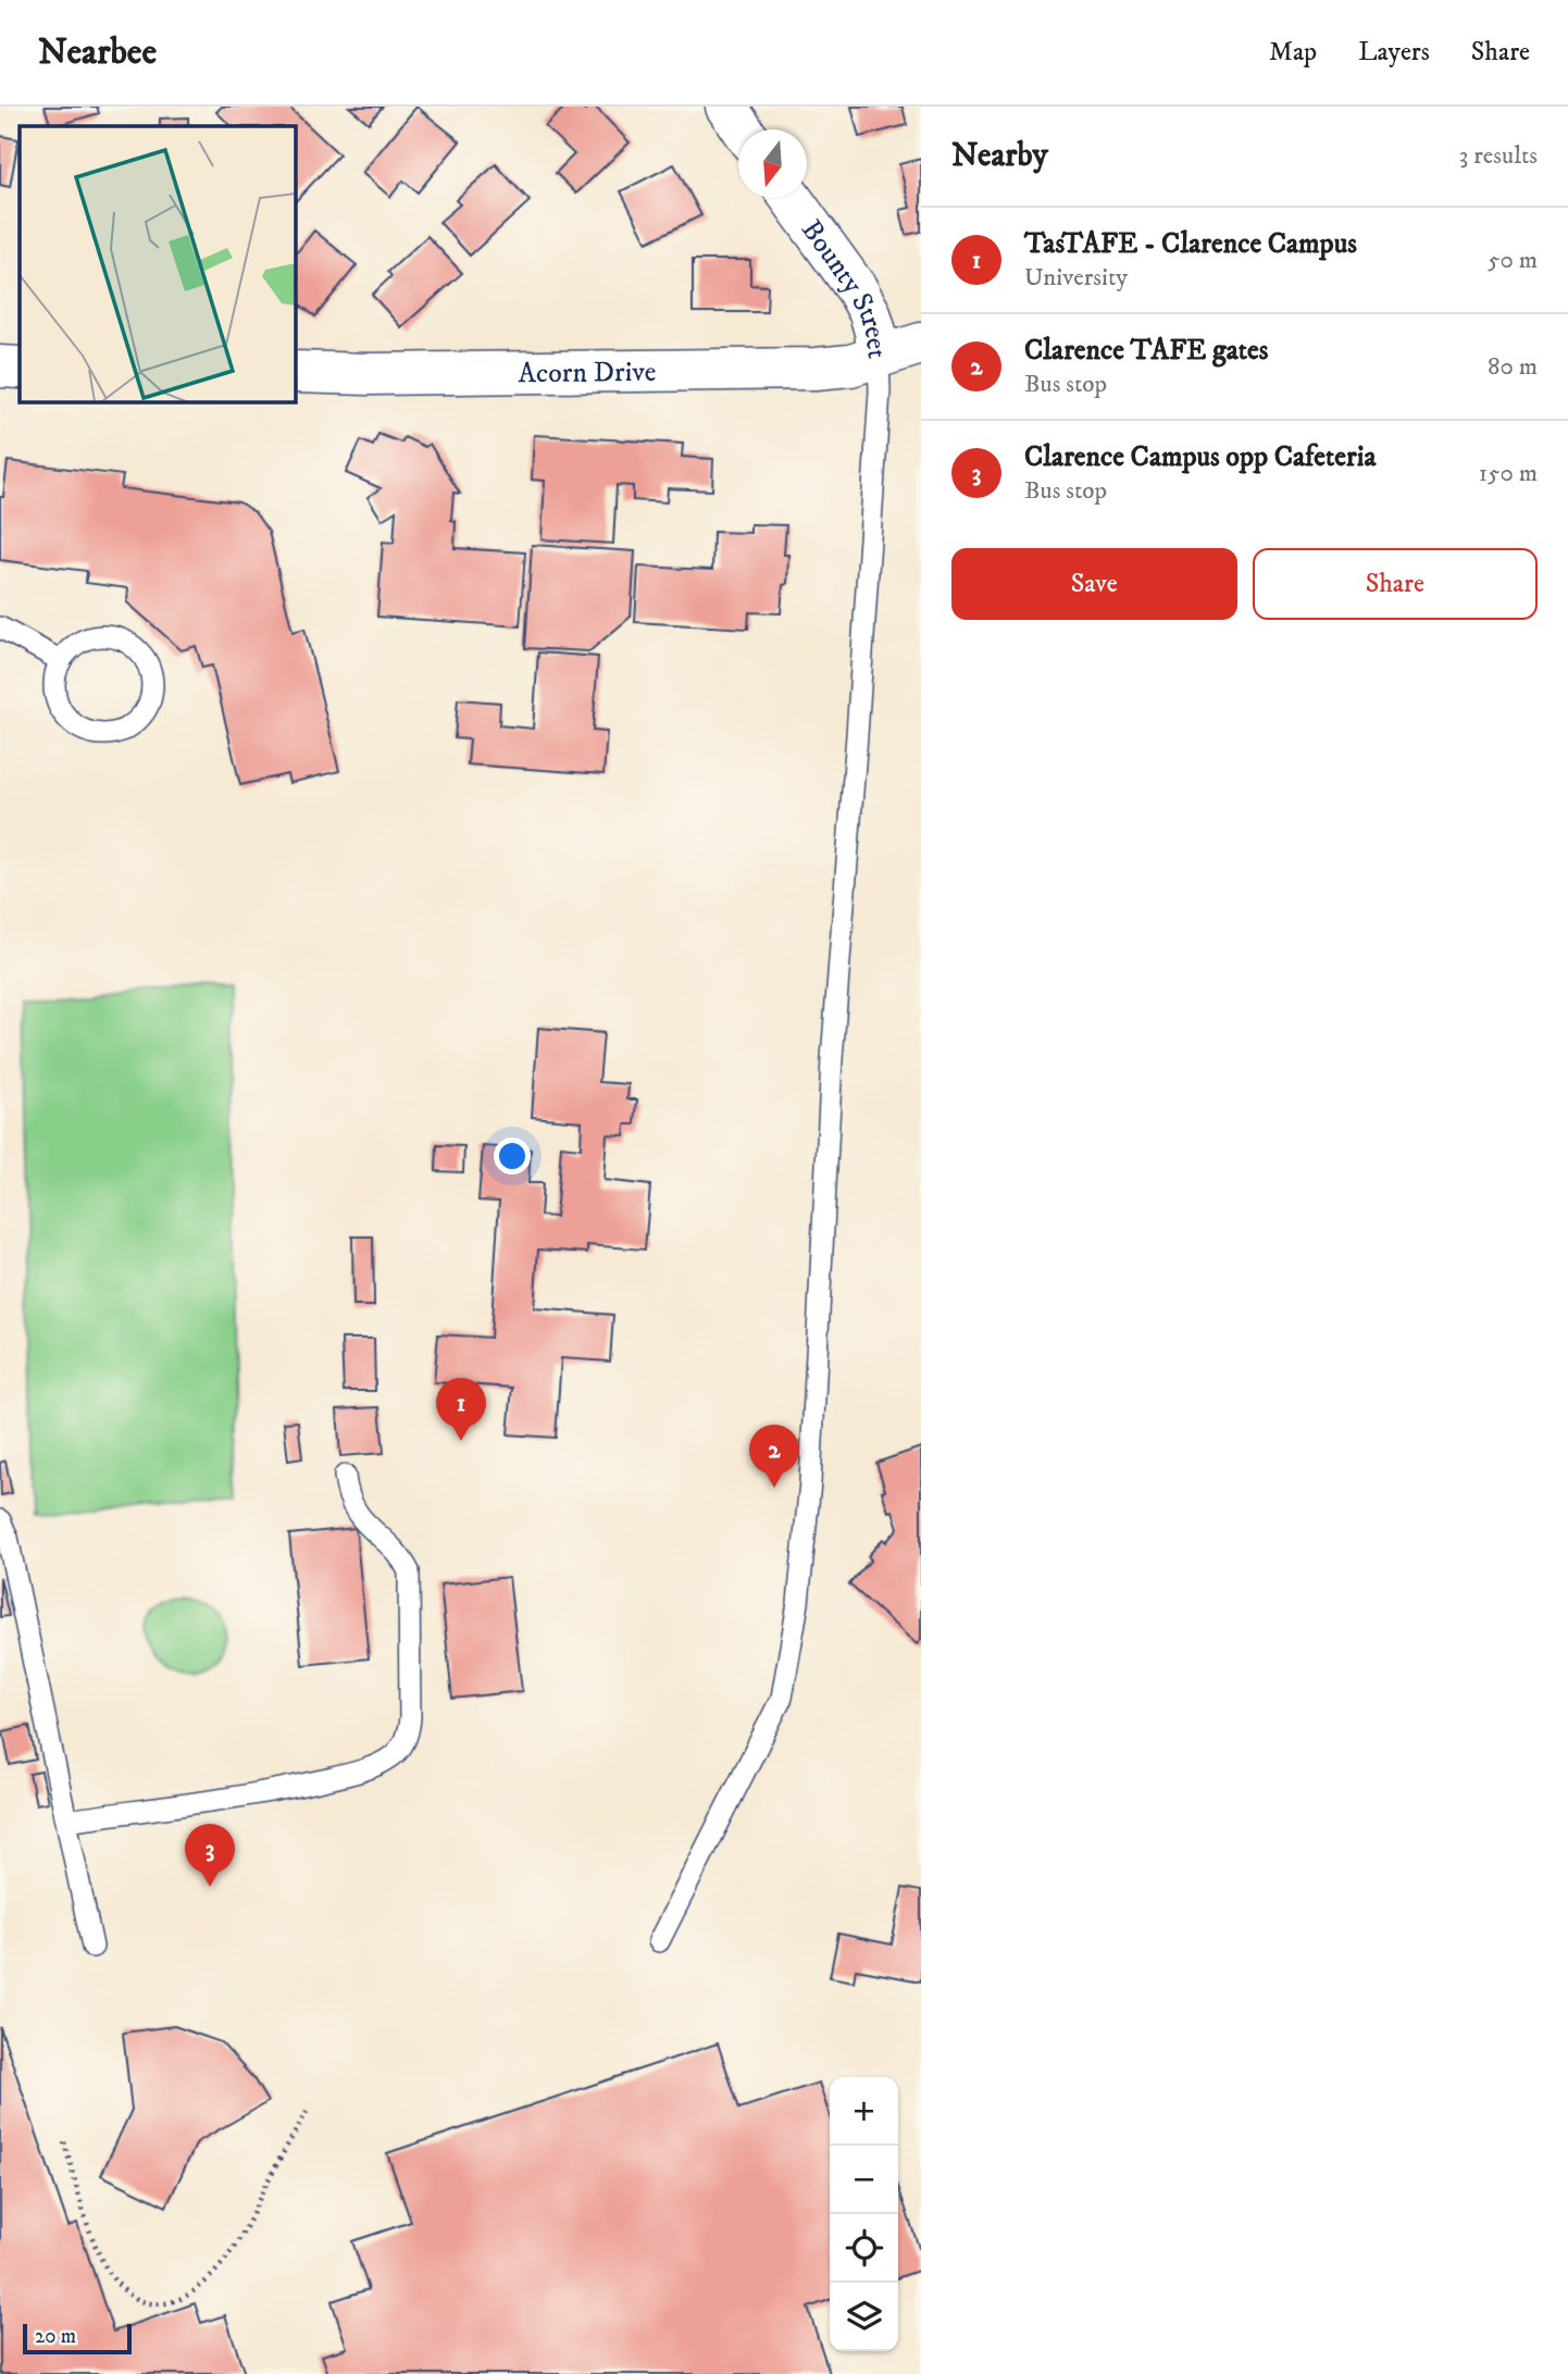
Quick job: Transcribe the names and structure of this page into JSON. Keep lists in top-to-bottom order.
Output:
{
  "streets": {
    "street": ["Bounty Street", "Acorn Drive"]
  },
  "crossings": [
    ["Bounty Street", "Acorn Drive"]
  ],
  "scale_bar": "20 m",
  "north": "bottom",
  "page": {
    "header": "Nearbee",
    "nav": ["Map", "Layers", "Share"],
    "heading": ["Nearby", "3 results"],
    "list": [
      {
        "mark": "1",
        "name": "TasTAFE - Clarence Campus",
        "note": "University",
        "value": "50 m"
      },
      {
        "mark": "2",
        "name": "Clarence TAFE gates",
        "note": "Bus stop",
        "value": "80 m"
      },
      {
        "mark": "3",
        "name": "Clarence Campus opp Cafeteria",
        "note": "Bus stop",
        "value": "150 m"
      }
    ],
    "buttons": ["Save", "Share"],
    "pins": ["1", "2", "3"],
    "map_buttons": ["+", "−"],
    "scale": "20 m"
  }
}
